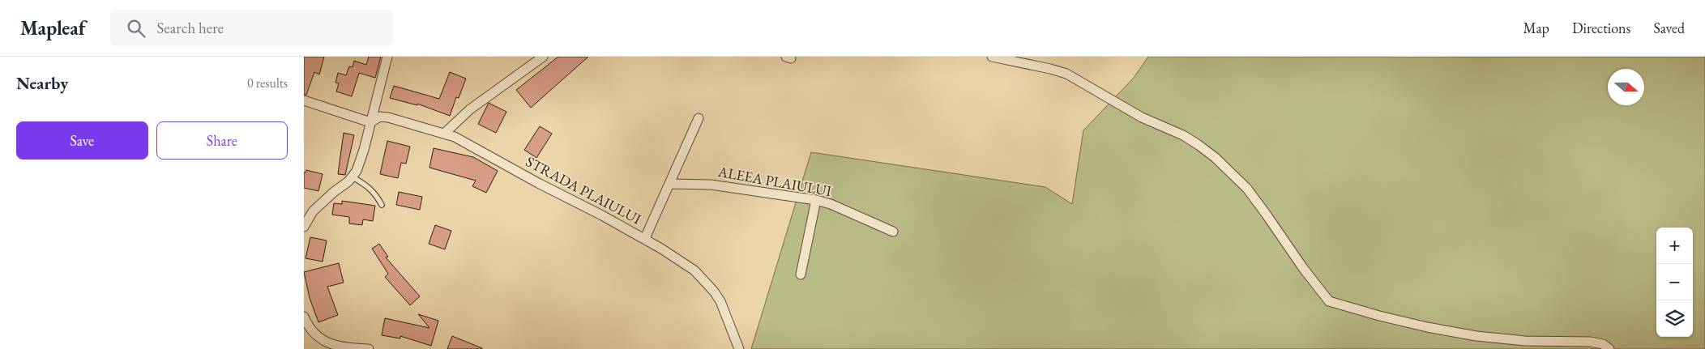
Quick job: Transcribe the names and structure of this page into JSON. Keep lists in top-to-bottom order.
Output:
{
  "streets": {
    "street": ["ALEEA PLAIULUI", "STRADA PLAIULUI"]
  },
  "north": "right",
  "page": {
    "header": "Mapleaf",
    "search": "Search here",
    "nav": ["Map", "Directions", "Saved"],
    "heading": ["Nearby", "0 results"],
    "buttons": ["Save", "Share"],
    "map_buttons": ["+", "−"]
  }
}
